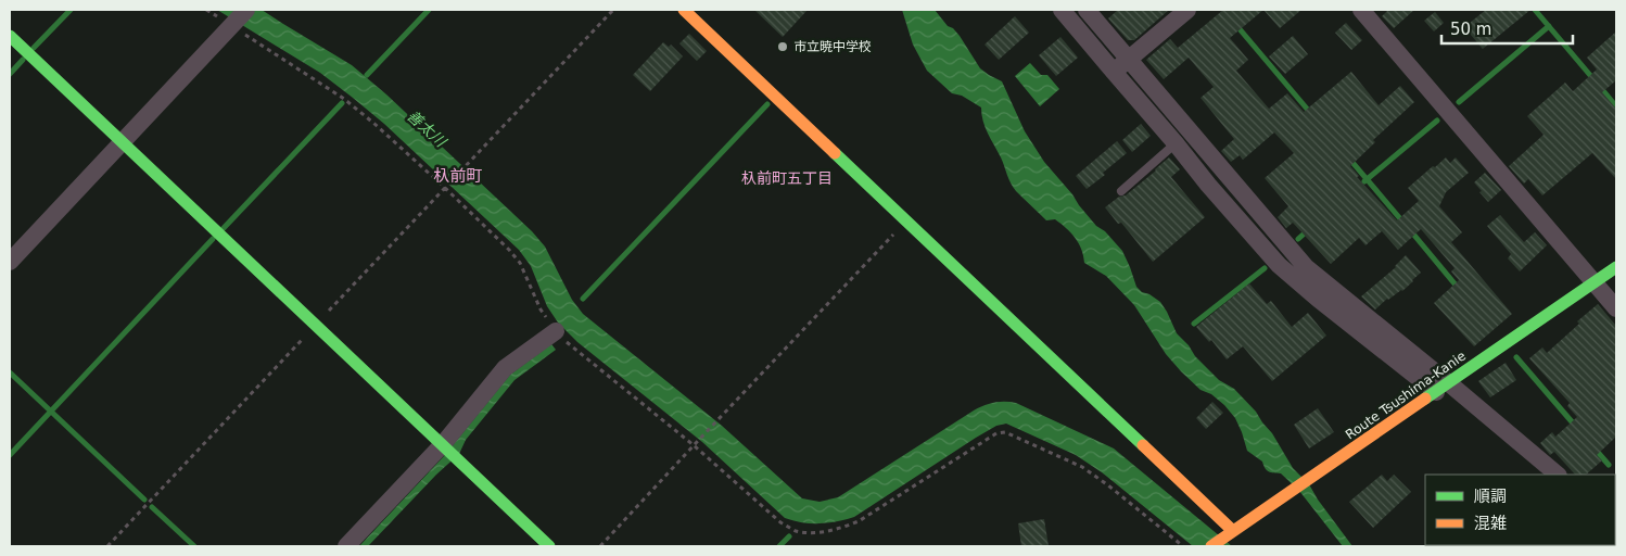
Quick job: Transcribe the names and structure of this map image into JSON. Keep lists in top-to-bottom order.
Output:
{
  "streets": {
    "street": ["Route Tsushima-Kanie"]
  },
  "districts": ["杁前町", "杁前町五丁目"],
  "water": ["善太川"],
  "places": ["市立暁中学校"],
  "legend": ["順調", "混雑"],
  "scale_bar": "50 m"
}
